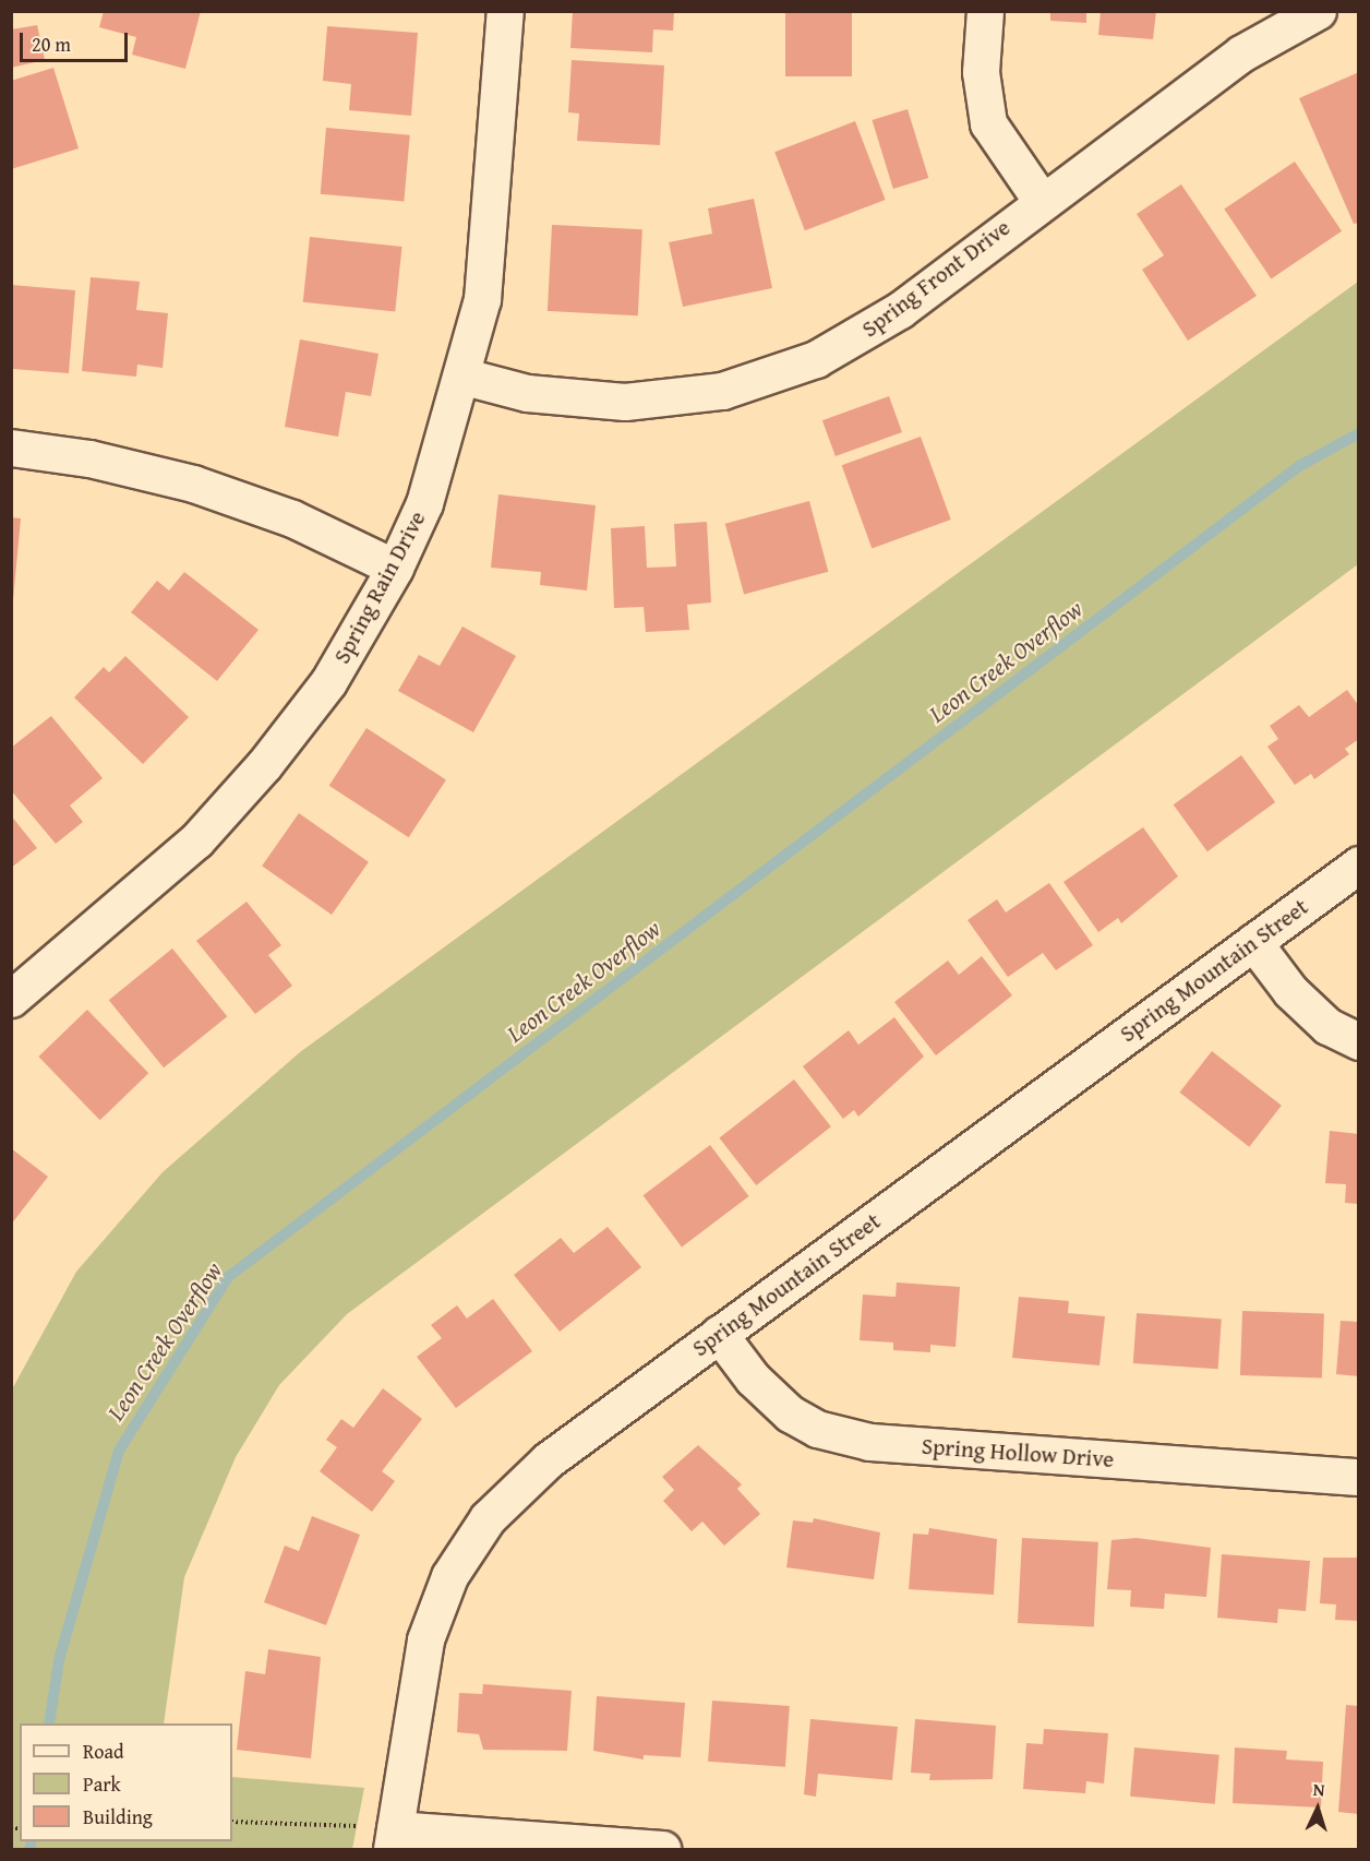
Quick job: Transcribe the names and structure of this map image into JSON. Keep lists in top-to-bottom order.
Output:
{
  "streets": {
    "street": [
      "Spring Front Drive",
      "Spring Rain Drive",
      "Spring Mountain Street",
      "Spring Hollow Drive"
    ]
  },
  "crossings": [
    ["Spring Front Drive", "Spring Rain Drive"],
    ["Spring Mountain Street", "Spring Hollow Drive"]
  ],
  "water": ["Leon Creek Overflow"],
  "legend": ["Road", "Park", "Building"],
  "scale_bar": "20 m",
  "north": "top"
}
